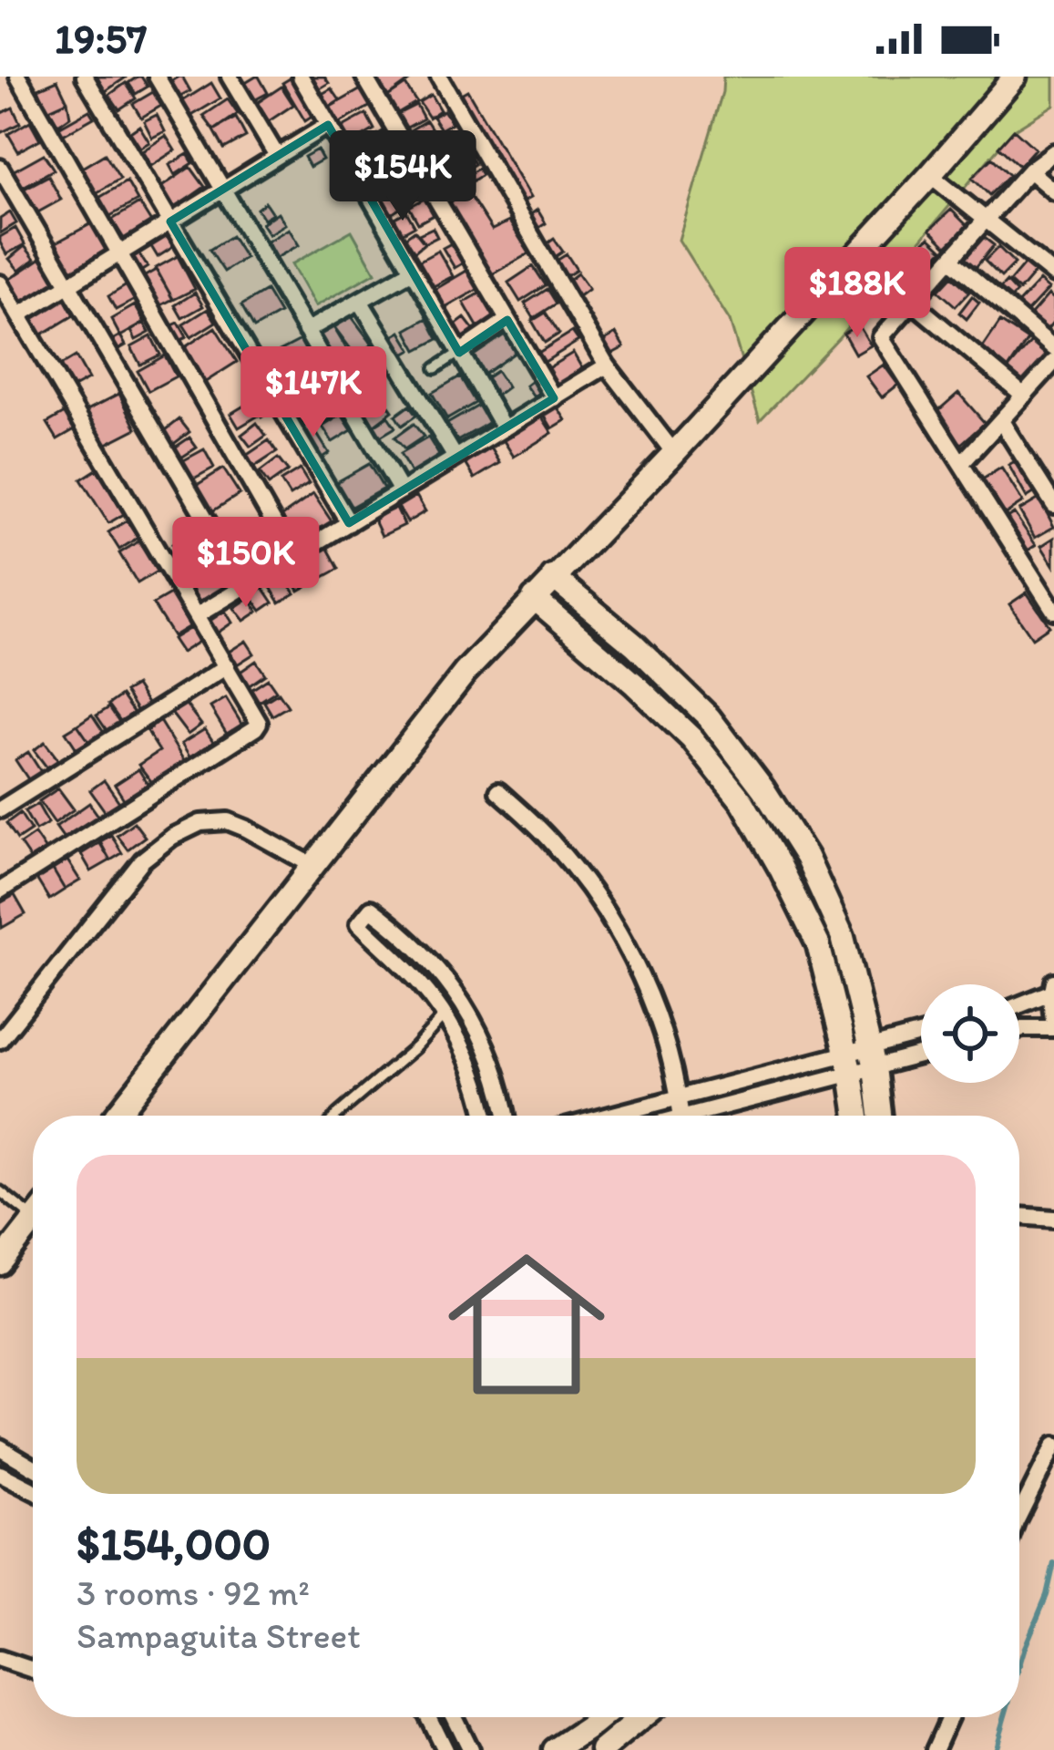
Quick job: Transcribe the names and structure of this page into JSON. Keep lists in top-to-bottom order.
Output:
{
  "page": {
    "status": "19:57",
    "price": [
      "$154K",
      "$188K",
      "$147K",
      "$150K"
    ],
    "list": [
      {
        "name": "$154,000",
        "note": "3 rooms · 92 m² · Sampaguita Street"
      }
    ]
  }
}
